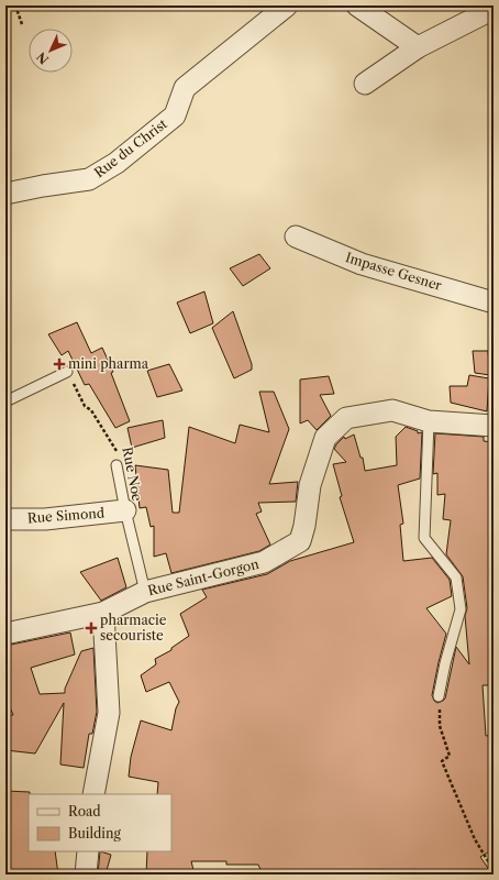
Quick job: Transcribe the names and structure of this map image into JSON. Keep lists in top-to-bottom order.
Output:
{
  "streets": {
    "street": [
      "Rue du Christ",
      "Impasse Gesner",
      "Rue Simond",
      "Rue Saint-Gorgon"
    ],
    "lane": ["Rue Noe"]
  },
  "crossings": [
    ["Rue Noe", "Rue Simond"],
    ["Rue Noe", "Rue Saint-Gorgon"]
  ],
  "places": {
    "health": ["mini pharma", "pharmacie secouriste"]
  },
  "legend": ["Road", "Building"],
  "north": "bottom left"
}
